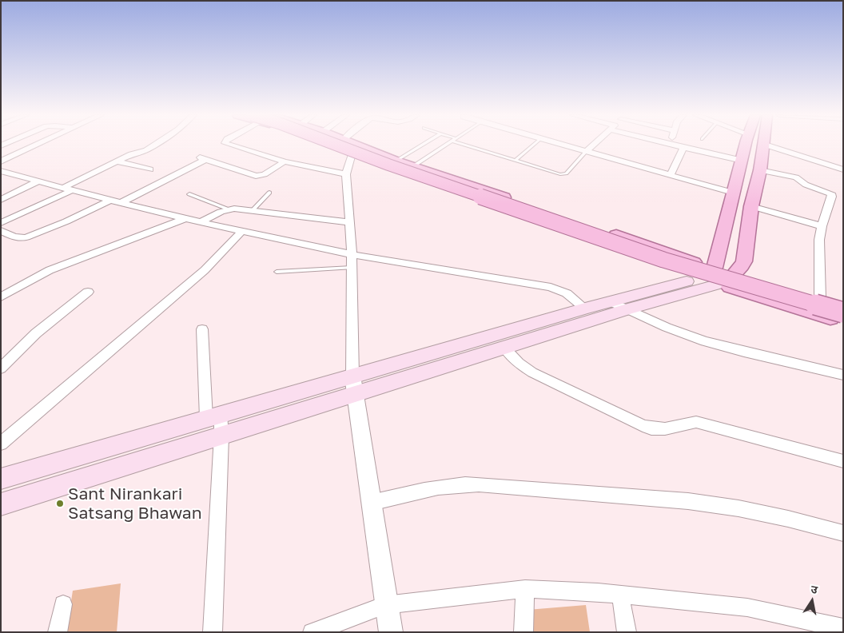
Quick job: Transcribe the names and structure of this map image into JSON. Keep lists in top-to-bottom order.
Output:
{
  "places": ["Sant Nirankari Satsang Bhawan"],
  "north": "top"
}
